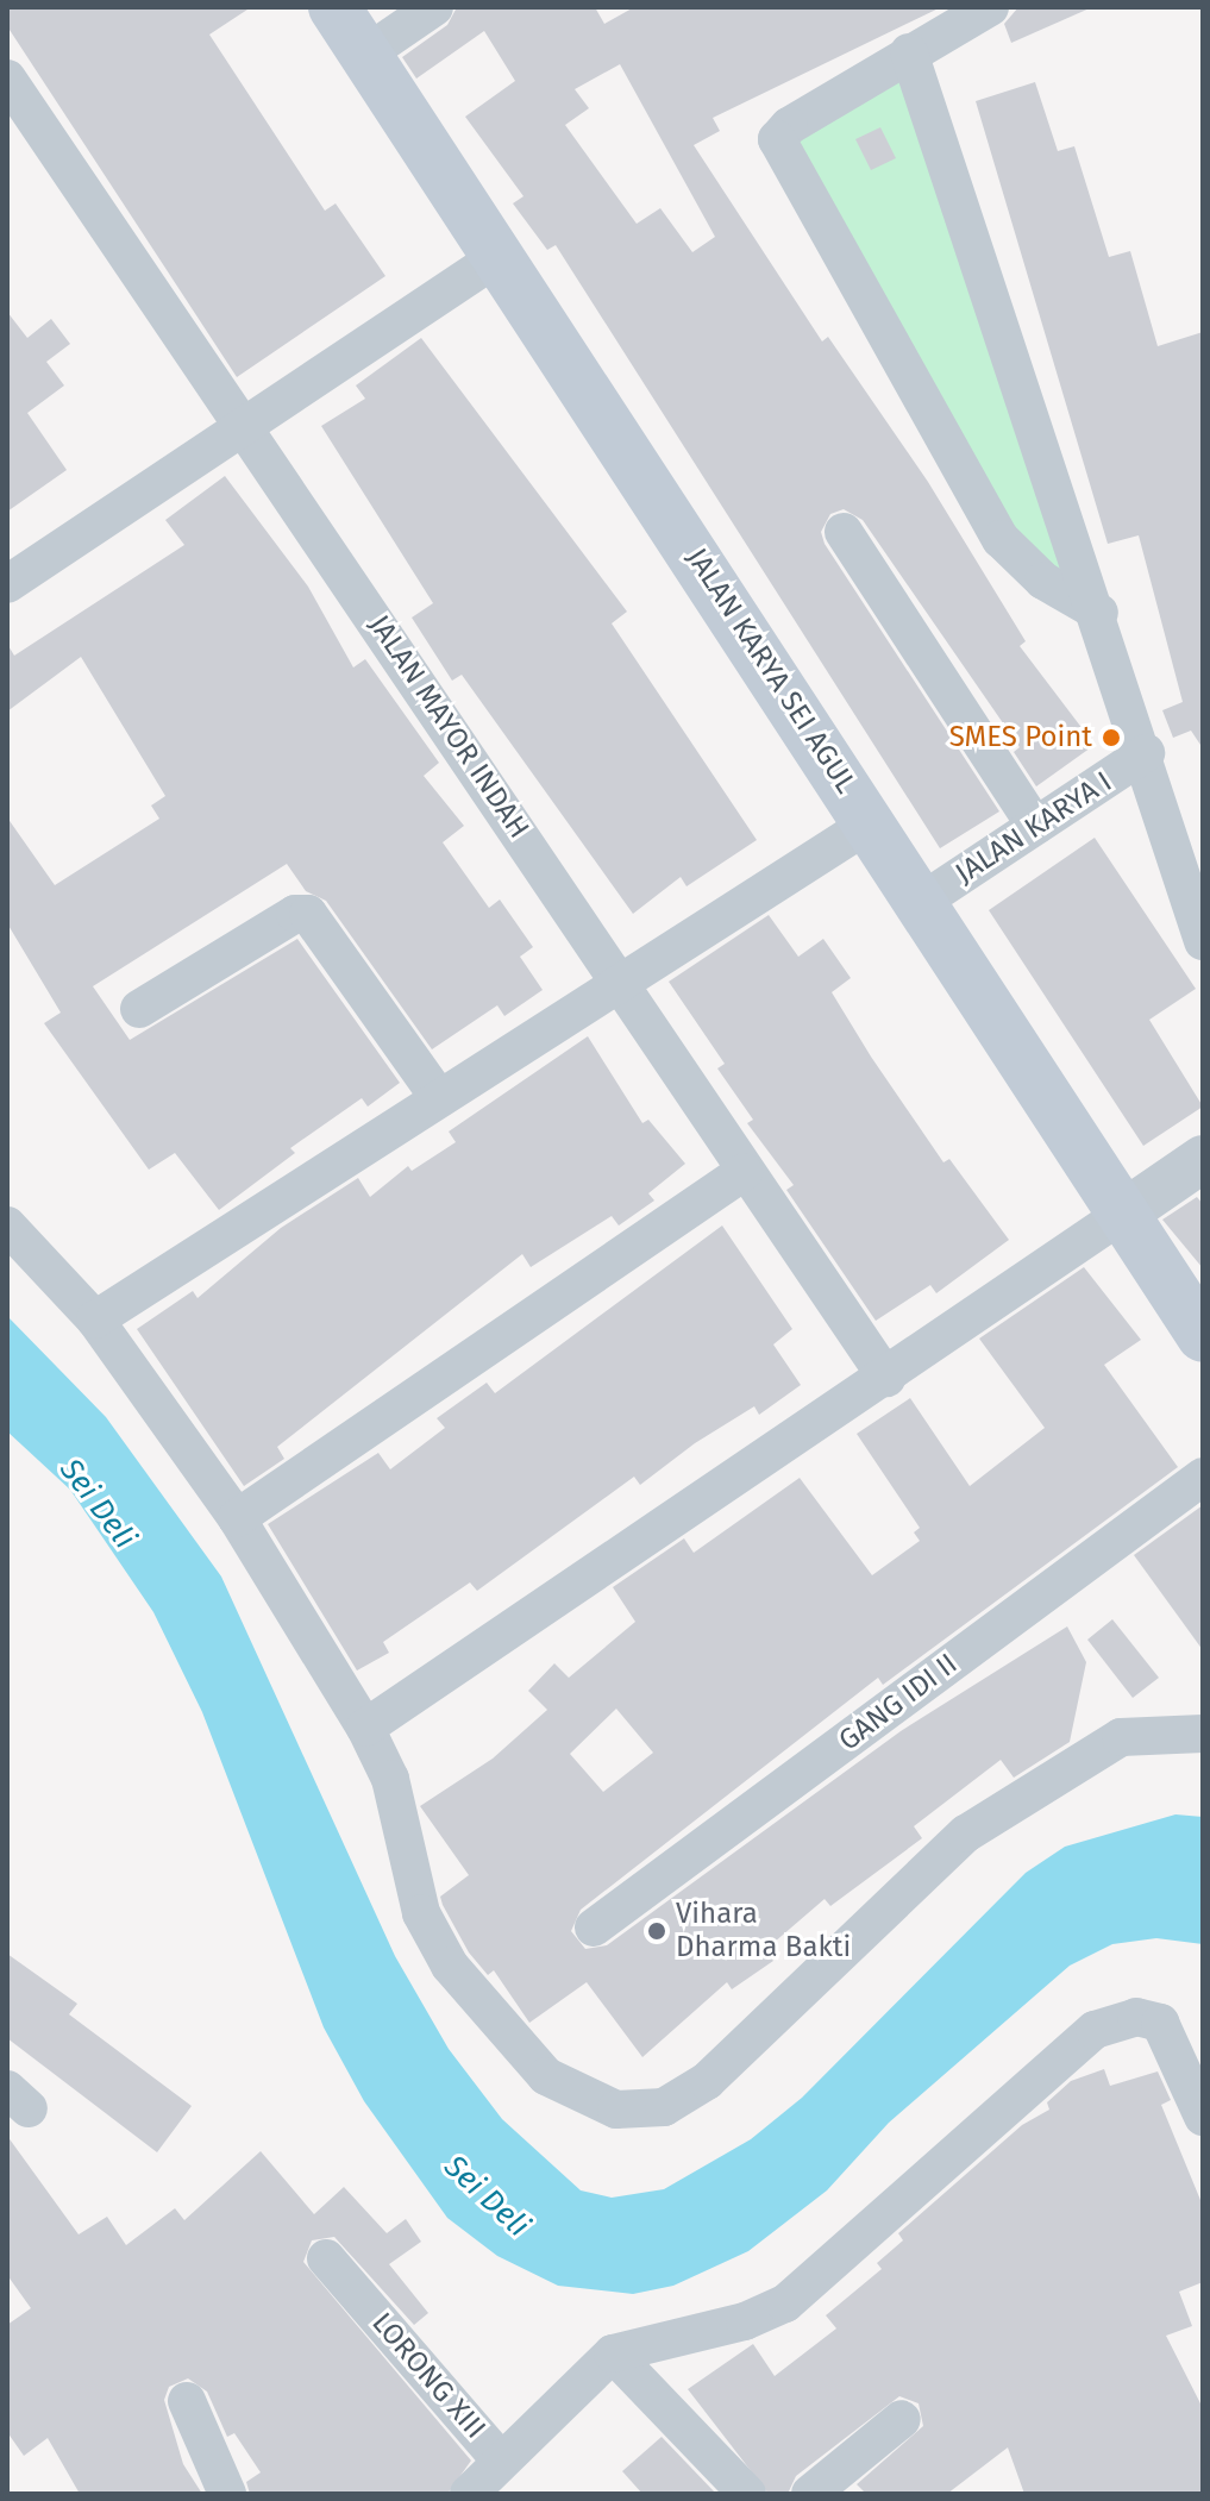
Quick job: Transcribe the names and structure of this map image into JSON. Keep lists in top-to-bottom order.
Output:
{
  "streets": {
    "main road": ["JALAN KARYA SEI AGUL"],
    "street": [
      "JALAN MAYOR INDAH",
      "JALAN KARYA I",
      "GANG IDI II",
      "LORONG XIII"
    ]
  },
  "crossings": [
    ["JALAN KARYA SEI AGUL", "JALAN KARYA I"]
  ],
  "water": ["Sei Deli"],
  "places": ["SMES Point", "Vihara Dharma Bakti"]
}
